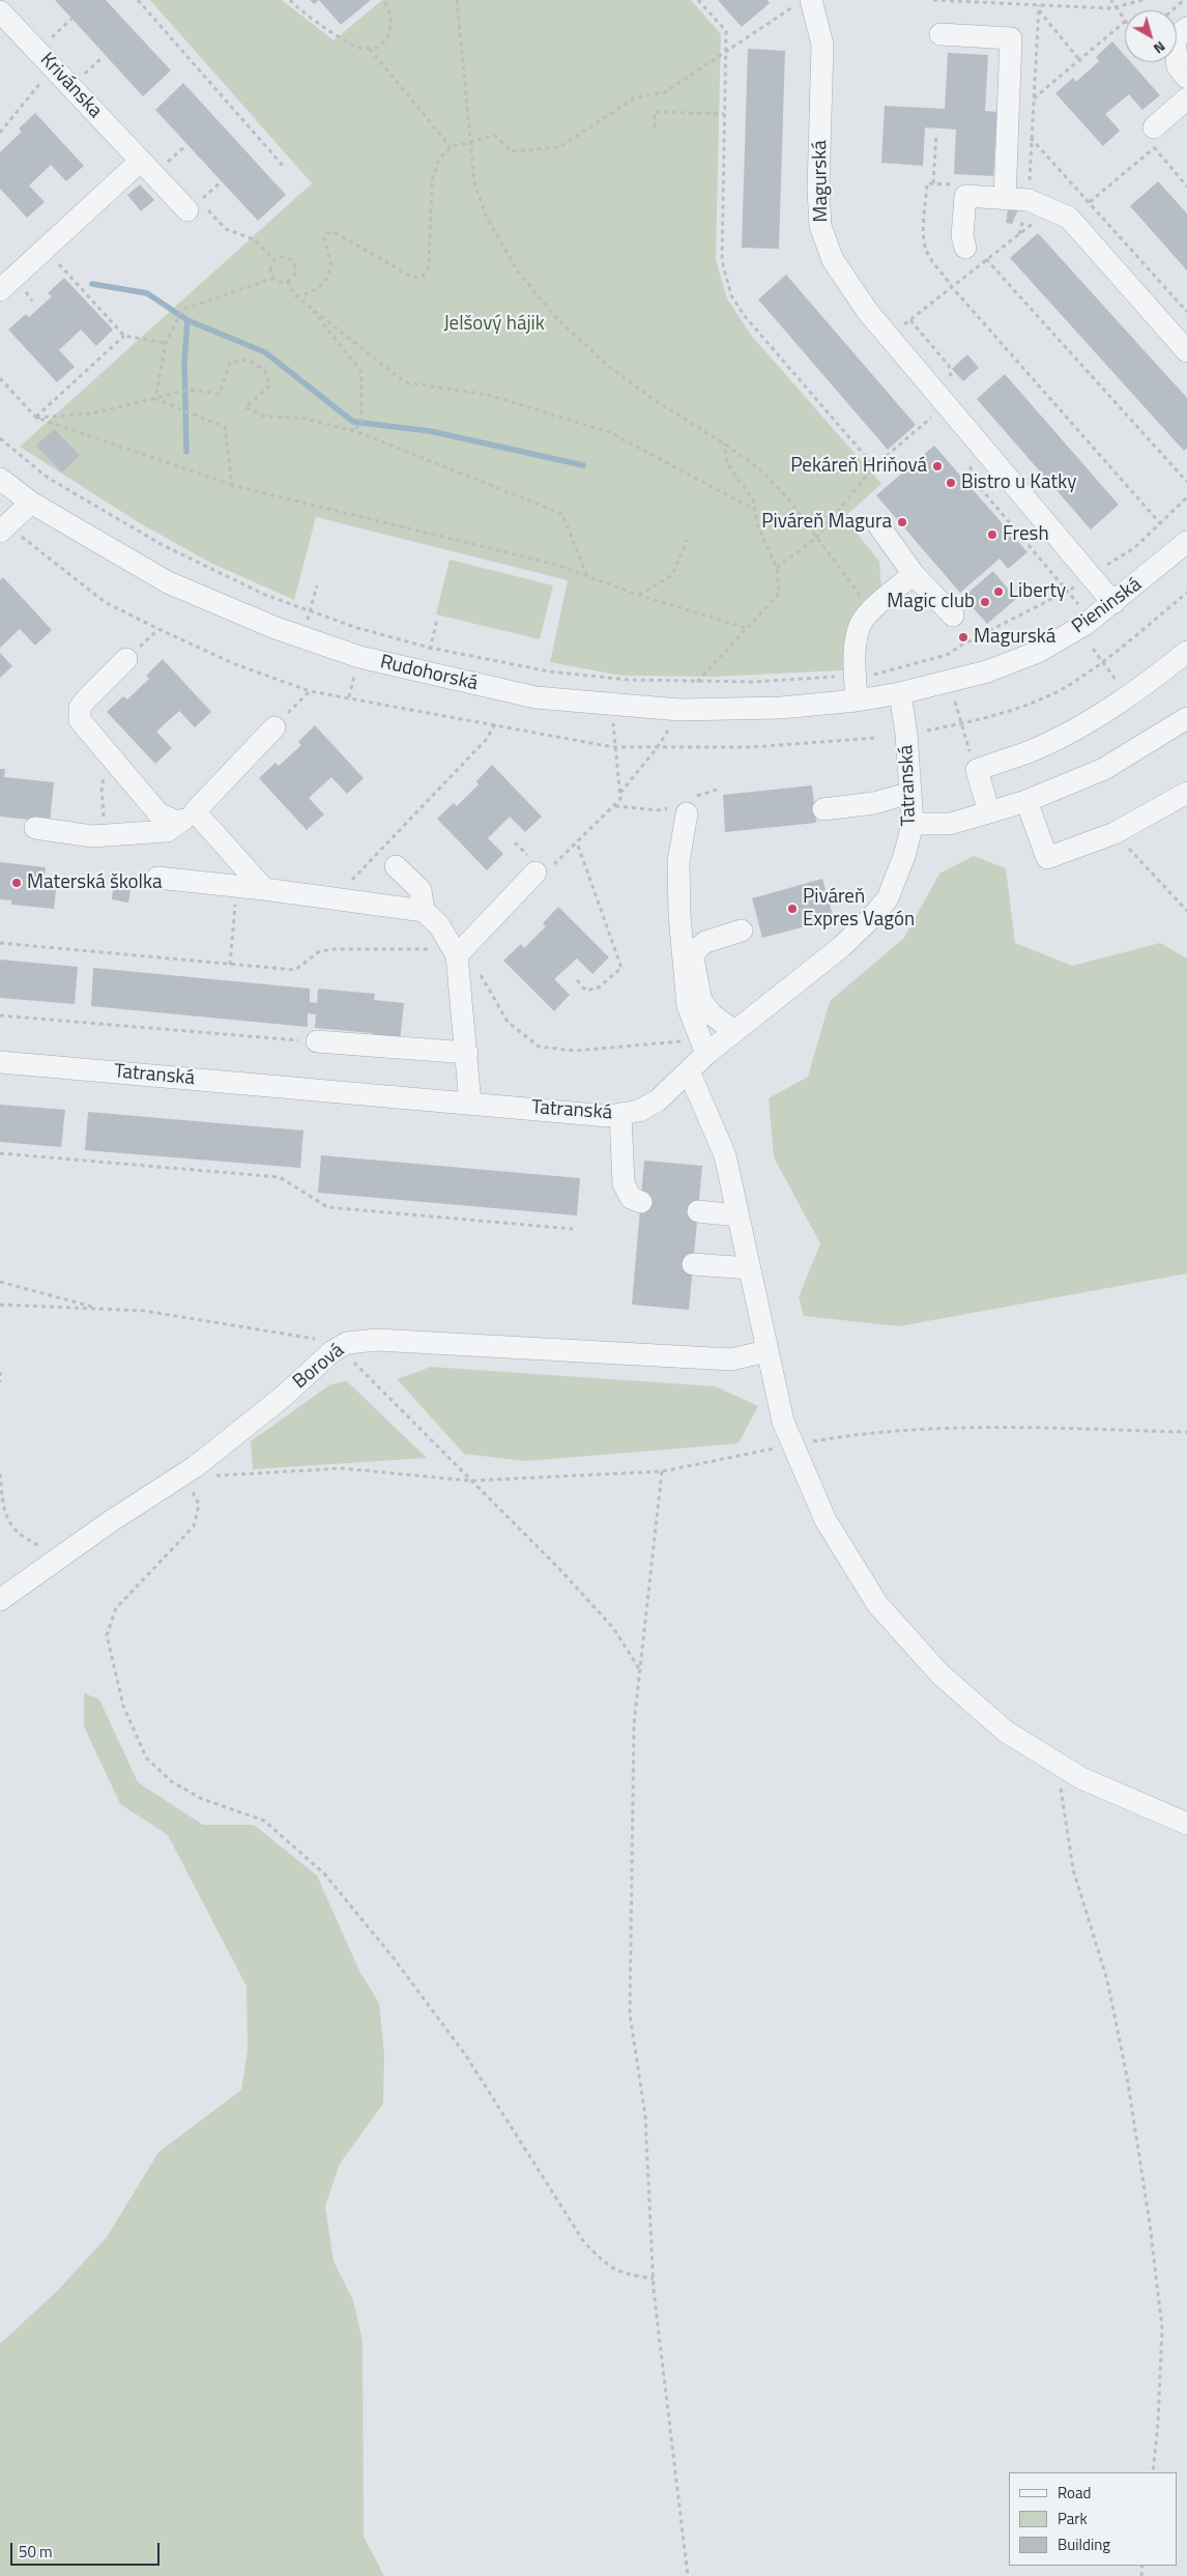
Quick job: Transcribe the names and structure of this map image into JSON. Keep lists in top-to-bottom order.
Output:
{
  "streets": {
    "street": [
      "Krivánska",
      "Magurská",
      "Pieninská",
      "Rudohorská",
      "Tatranská",
      "Borová"
    ]
  },
  "crossings": [
    ["Magurská", "Pieninská"],
    ["Pieninská", "Rudohorská"],
    ["Pieninská", "Tatranská"],
    ["Rudohorská", "Tatranská"]
  ],
  "parks": ["Jelšový hájik"],
  "places": [
    "Pekáreň Hriňová",
    "Bistro u Katky",
    "Piváreň Magura",
    "Fresh",
    "Liberty",
    "Magic club",
    "Magurská",
    "Materská školka",
    "Piváreň Expres Vagón"
  ],
  "legend": ["Road", "Park", "Building"],
  "scale_bar": "50 m",
  "north": "bottom right"
}
